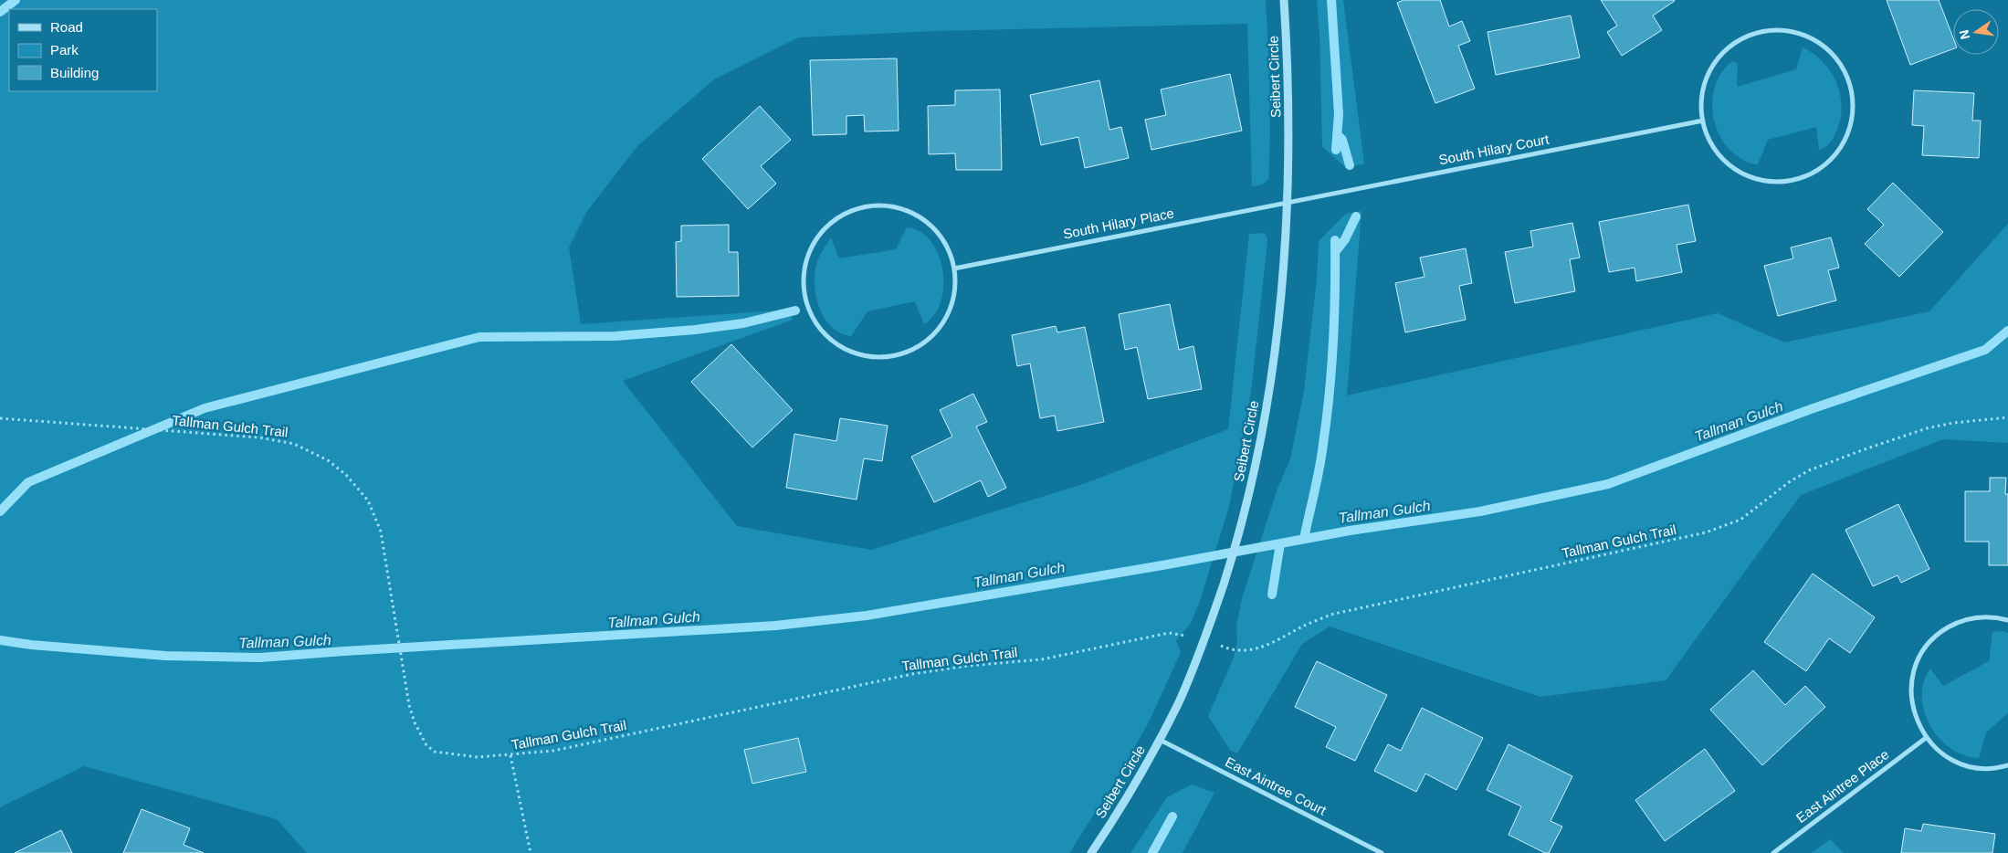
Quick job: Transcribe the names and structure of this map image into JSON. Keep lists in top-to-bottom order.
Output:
{
  "streets": {
    "street": [
      "Seibert Circle",
      "South Hilary Court",
      "South Hilary Place",
      "East Aintree Court",
      "East Aintree Place"
    ],
    "path": ["Tallman Gulch Trail"]
  },
  "crossings": [
    ["Seibert Circle", "South Hilary Court"],
    ["Seibert Circle", "South Hilary Place"],
    ["Seibert Circle", "East Aintree Court"],
    ["South Hilary Court", "South Hilary Place"]
  ],
  "water": ["Tallman Gulch"],
  "legend": ["Road", "Park", "Building"],
  "north": "left"
}
